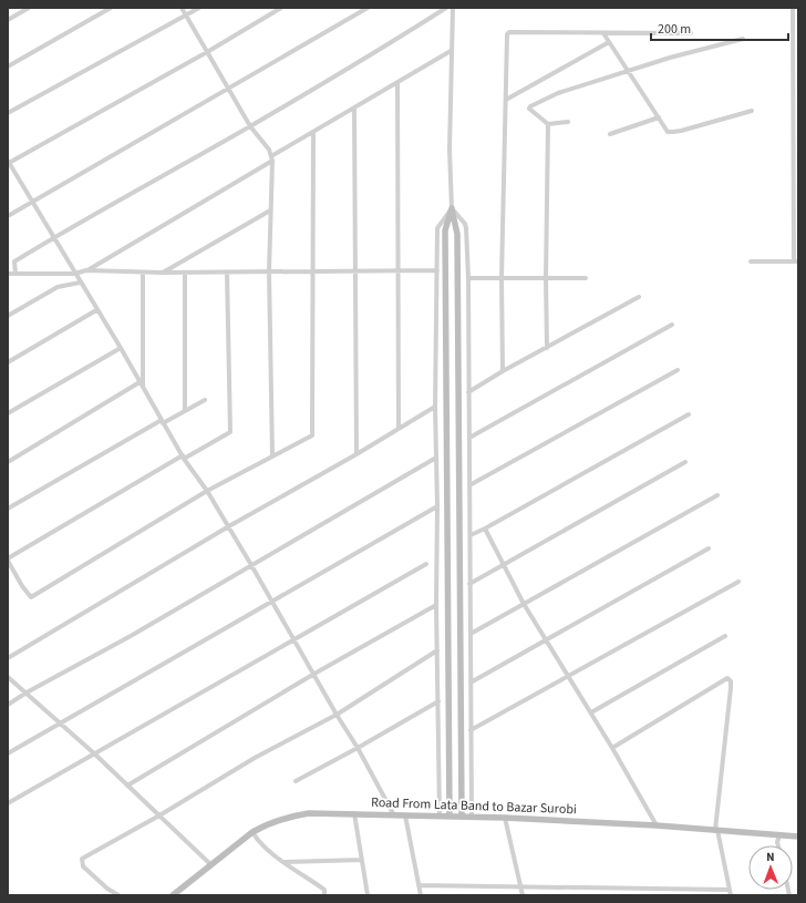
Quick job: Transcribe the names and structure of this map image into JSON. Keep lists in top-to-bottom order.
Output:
{
  "streets": {
    "street": ["Road From Lata Band to Bazar Surobi"]
  },
  "scale_bar": "200 m",
  "north": "top"
}
